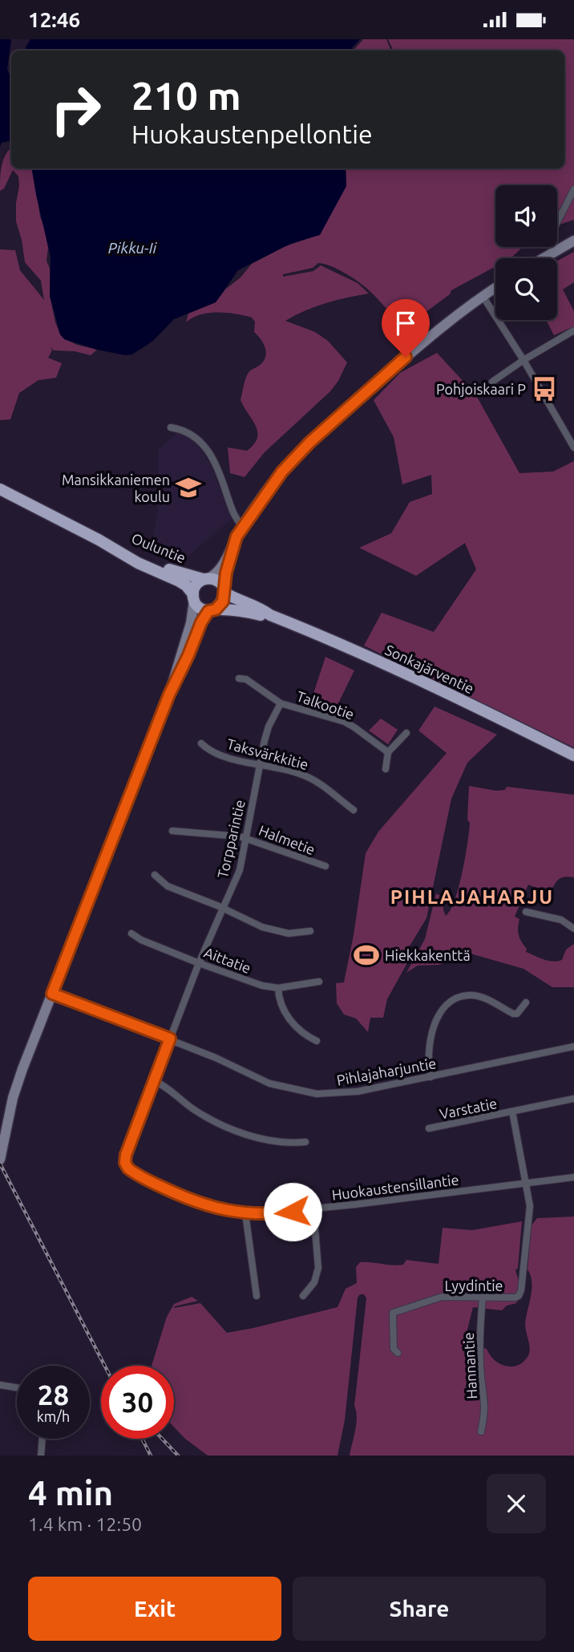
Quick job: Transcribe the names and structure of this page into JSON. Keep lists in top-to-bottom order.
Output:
{
  "streets": {
    "highway": ["Ouluntie", "Sonkajärventie"],
    "street": [
      "Talkootie",
      "Taksvärkkitie",
      "Torpparintie",
      "Halmetie",
      "Aittatie",
      "Pihlajaharjuntie",
      "Varstatie",
      "Huokaustensillantie",
      "Lyydintie",
      "Hannantie"
    ]
  },
  "crossings": [
    ["Ouluntie", "Sonkajärventie"],
    ["Talkootie", "Torpparintie"],
    ["Taksvärkkitie", "Torpparintie"],
    ["Torpparintie", "Halmetie"],
    ["Torpparintie", "Aittatie"],
    ["Torpparintie", "Pihlajaharjuntie"],
    ["Torpparintie", "Huokaustensillantie"],
    ["Varstatie", "Huokaustensillantie"],
    ["Varstatie", "Lyydintie"],
    ["Huokaustensillantie", "Lyydintie"],
    ["Lyydintie", "Hannantie"]
  ],
  "districts": ["PIHLAJAHARJU"],
  "water": ["Pikku-Ii"],
  "places": {
    "bus stop": ["Pohjoiskaari P"],
    "school or university": ["Mansikkaniemen koulu"],
    "sports": ["Hiekkakenttä"]
  },
  "page": {
    "status": "12:46",
    "turn": ["210 m", "Huokaustenpellontie"],
    "speed": "28 km/h",
    "limit": "30",
    "heading": ["4 min", "1.4 km · 12:50"],
    "buttons": ["Exit", "Share"]
  }
}
